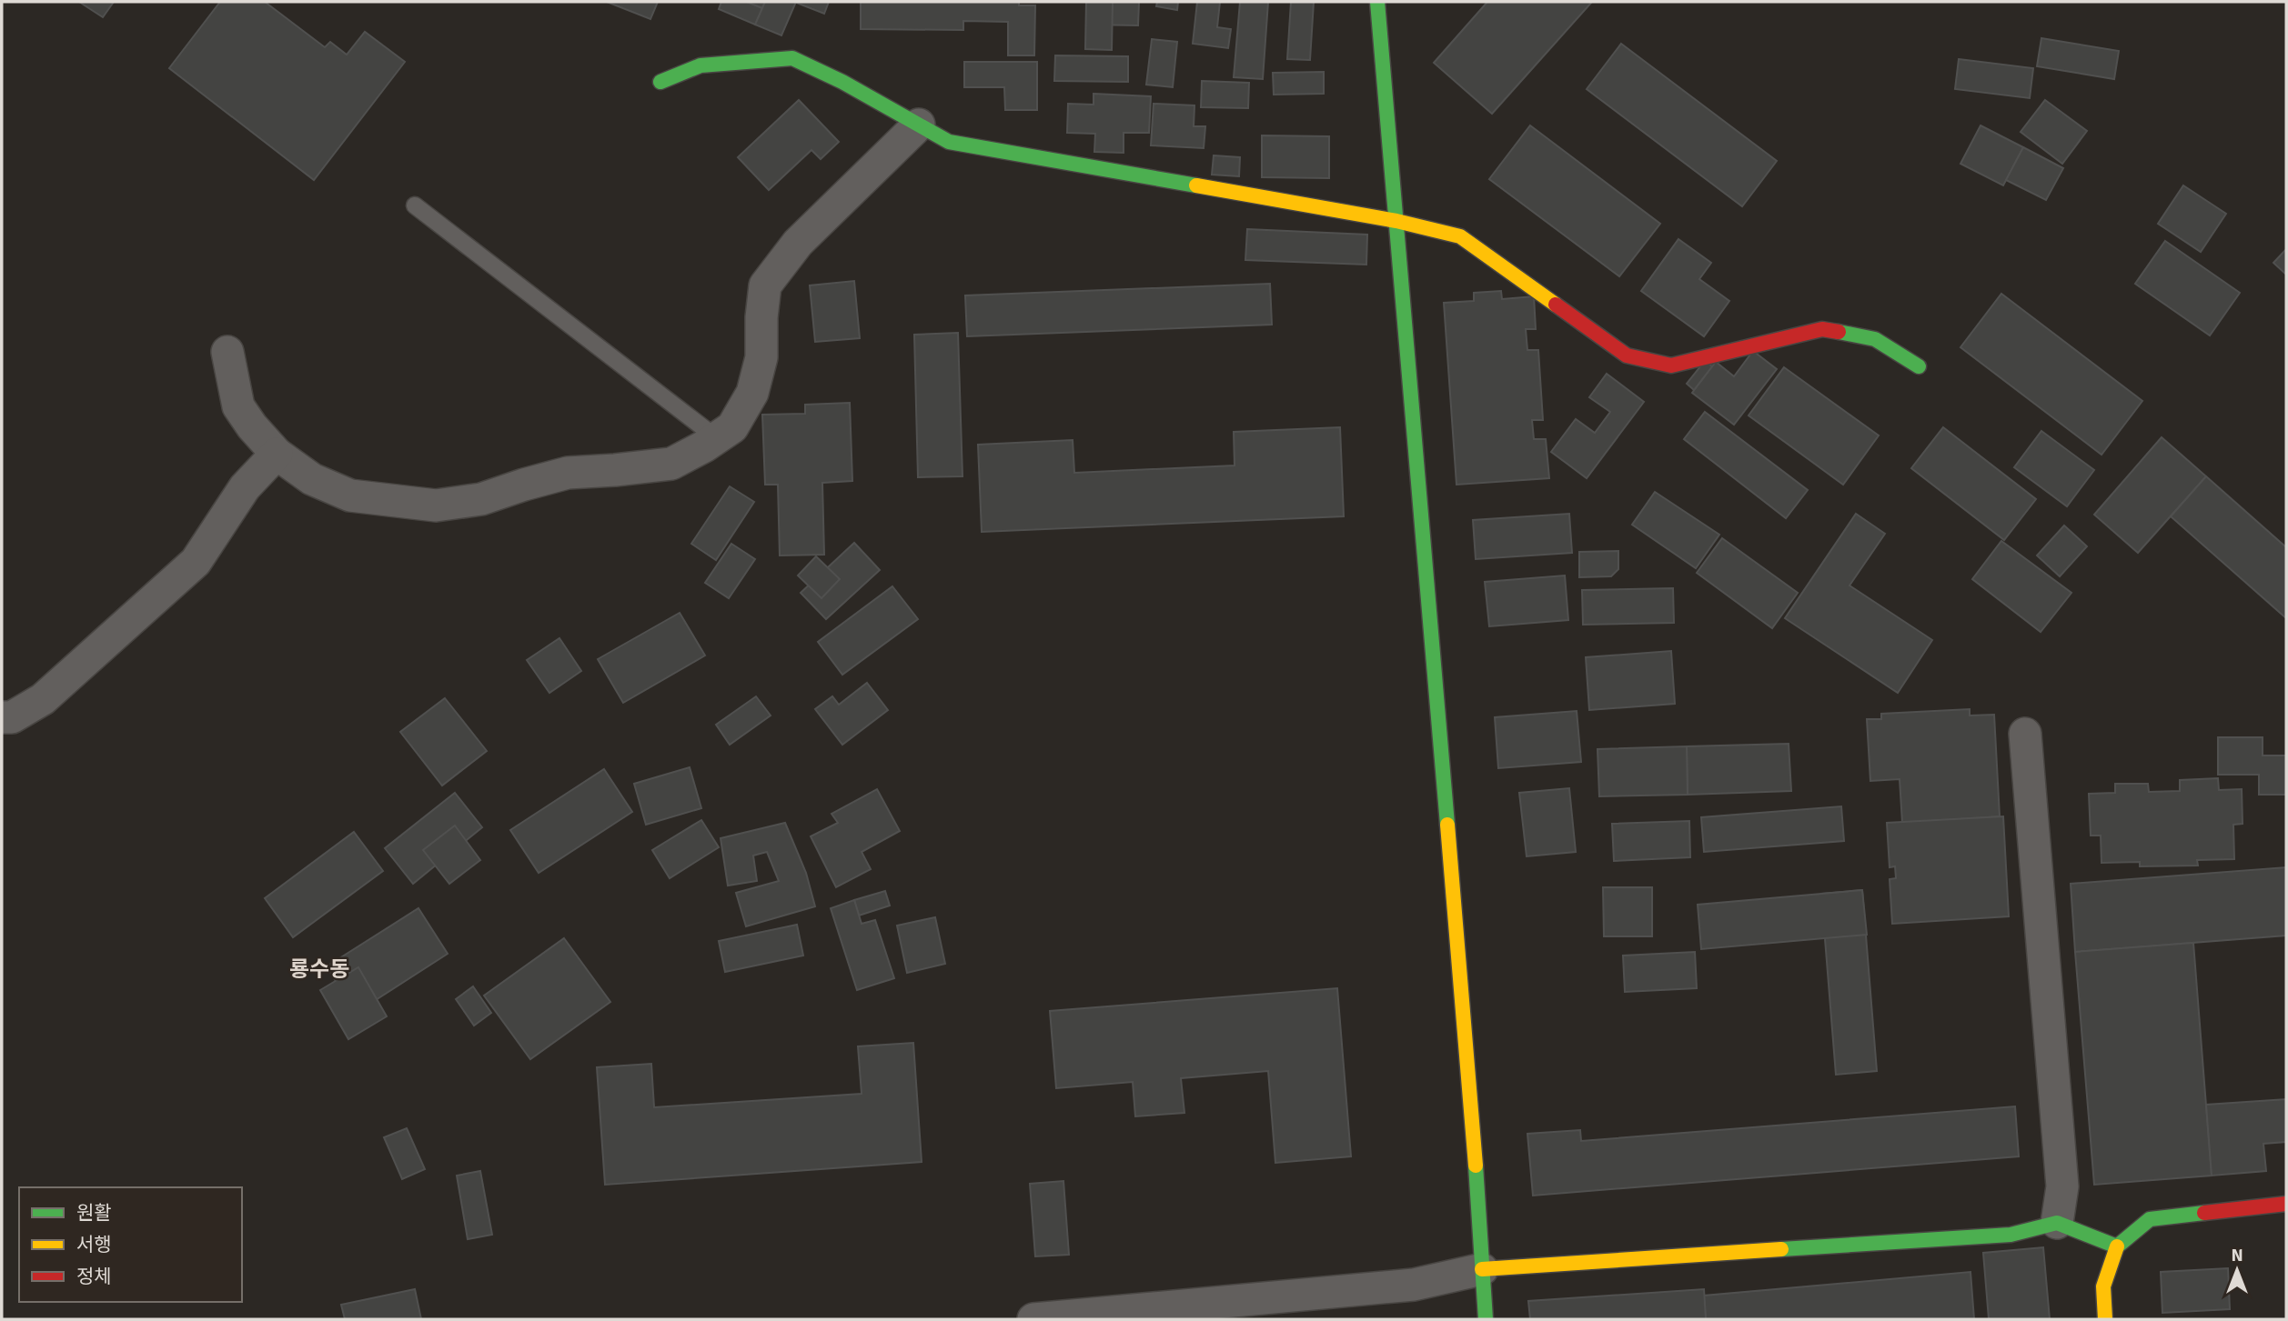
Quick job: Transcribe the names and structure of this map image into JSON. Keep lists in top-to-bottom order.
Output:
{
  "districts": ["룡수동"],
  "legend": ["원활", "서행", "정체"],
  "north": "top"
}
